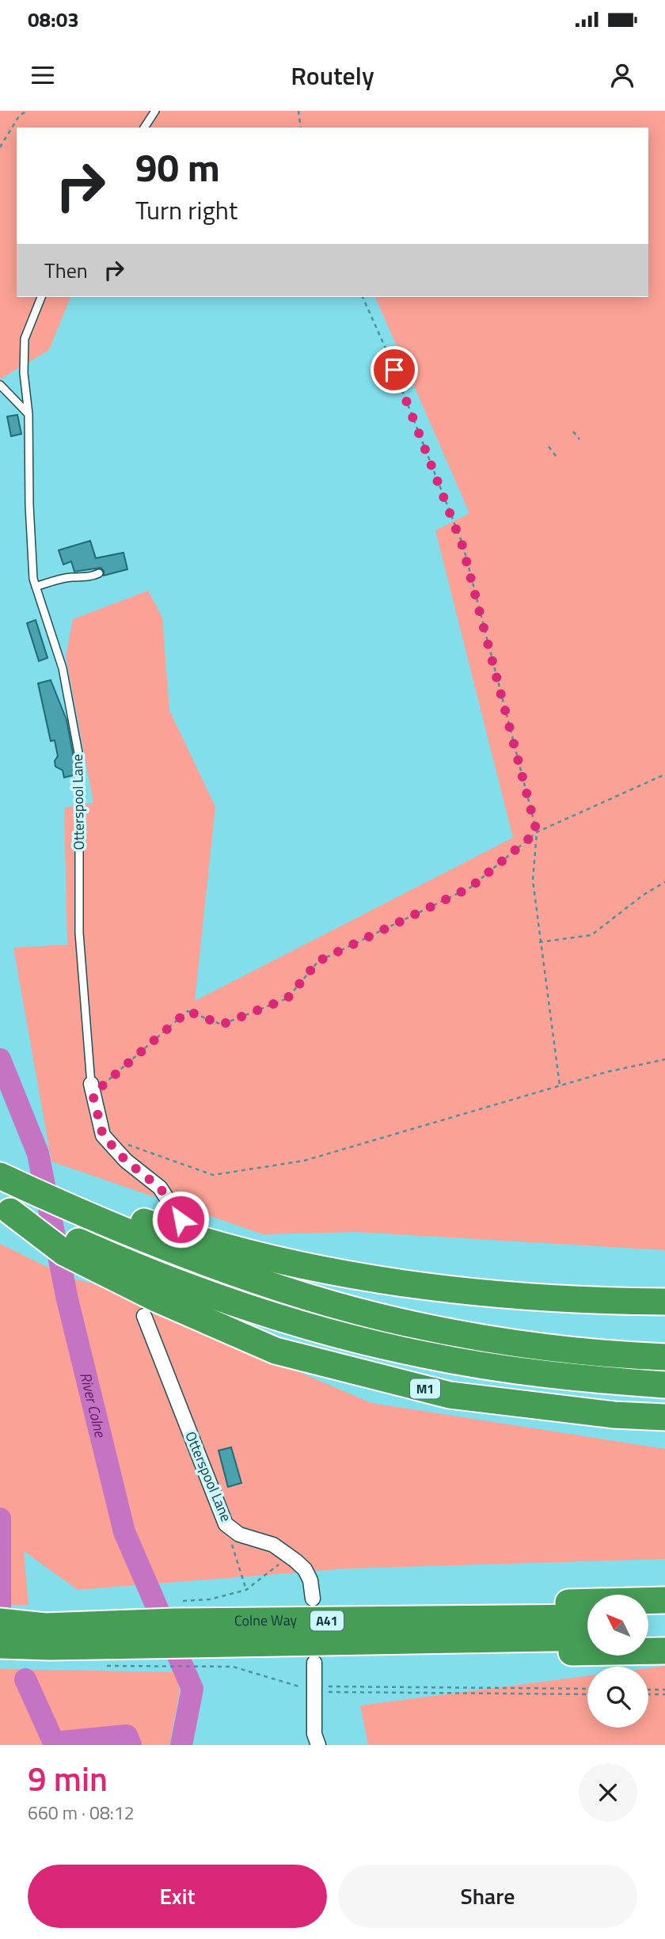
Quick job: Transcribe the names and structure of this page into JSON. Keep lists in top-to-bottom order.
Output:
{
  "streets": {
    "highway": ["M1", "A41", "Colne Way"],
    "street": ["Otterspool Lane"]
  },
  "water": ["River Colne"],
  "north": "top left",
  "page": {
    "status": "08:03",
    "header": "Routely",
    "turn": ["90 m", "Turn right"],
    "then": "Then",
    "heading": ["9 min", "660 m · 08:12"],
    "buttons": ["Exit", "Share"]
  }
}
